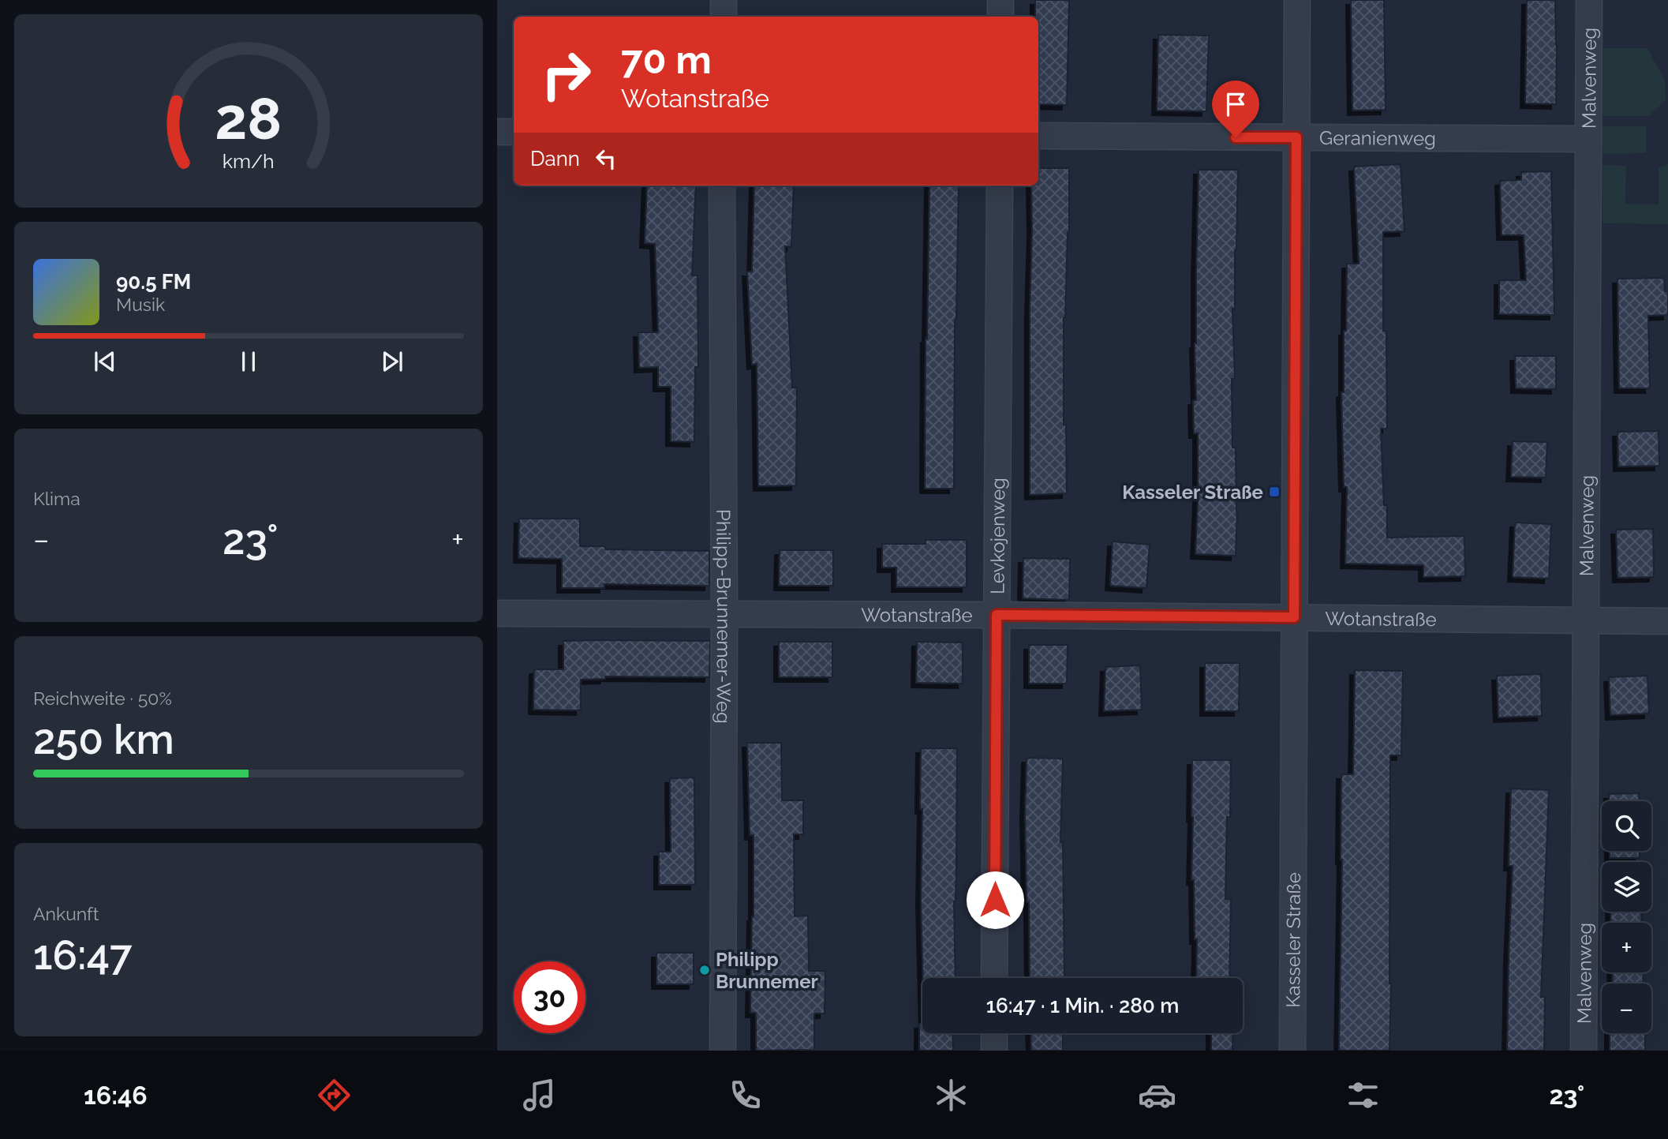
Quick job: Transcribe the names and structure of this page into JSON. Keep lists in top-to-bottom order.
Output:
{
  "streets": {
    "street": [
      "Malvenweg",
      "Geranienweg",
      "Levkojenweg",
      "Wotanstraße",
      "Philipp-Brunnemer-Weg",
      "Kasseler Straße"
    ]
  },
  "crossings": [
    ["Malvenweg", "Geranienweg"],
    ["Malvenweg", "Wotanstraße"],
    ["Geranienweg", "Kasseler Straße"],
    ["Levkojenweg", "Wotanstraße"],
    ["Wotanstraße", "Philipp-Brunnemer-Weg"],
    ["Wotanstraße", "Kasseler Straße"]
  ],
  "places": {
    "transit": ["Kasseler Straße"],
    "other": ["Philipp Brunnemer"]
  },
  "page": {
    "turn": ["70 m", "Wotanstraße"],
    "then": "Dann",
    "song": ["90.5 FM", "Musik"],
    "tile": [
      "Klima",
      ["Reichweite · 50%", "250 km"],
      ["Ankunft", "16:47"]
    ],
    "heat": ["−", "23°", "+"],
    "map_buttons": ["+", "−"],
    "limit": "30",
    "trip": "16:47 · 1 Min. · 280 m",
    "tabs": ["16:46", "23°"],
    "gauge": ["28", "km/h"]
  }
}
